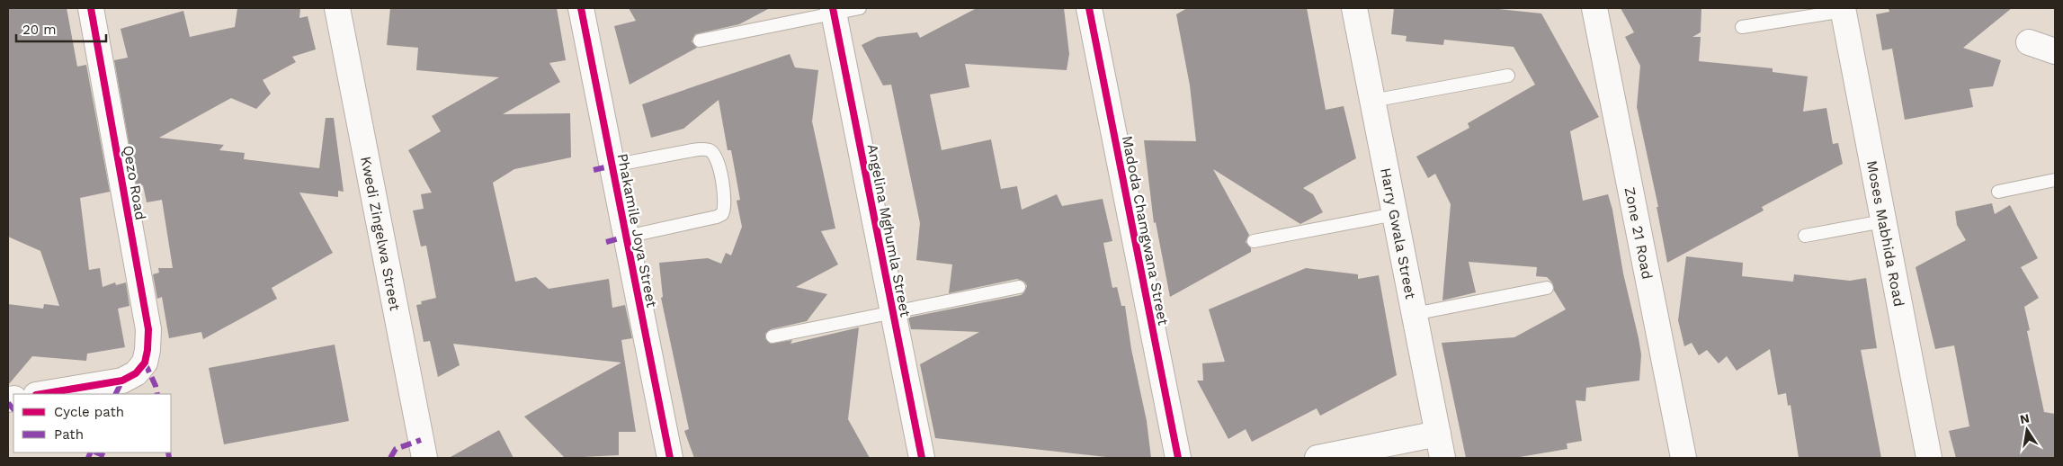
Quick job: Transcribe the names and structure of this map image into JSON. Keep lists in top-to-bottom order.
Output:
{
  "streets": {
    "street": [
      "Qezo Road",
      "Phakamile Joya Street",
      "Angelina Mghumla Street",
      "Madoda Chamgwana Street",
      "Kwedi Zingelwa Street",
      "Harry Gwala Street",
      "Zone 21 Road",
      "Moses Mabhida Road"
    ]
  },
  "legend": ["Cycle path", "Path"],
  "scale_bar": "20 m",
  "north": "top"
}
